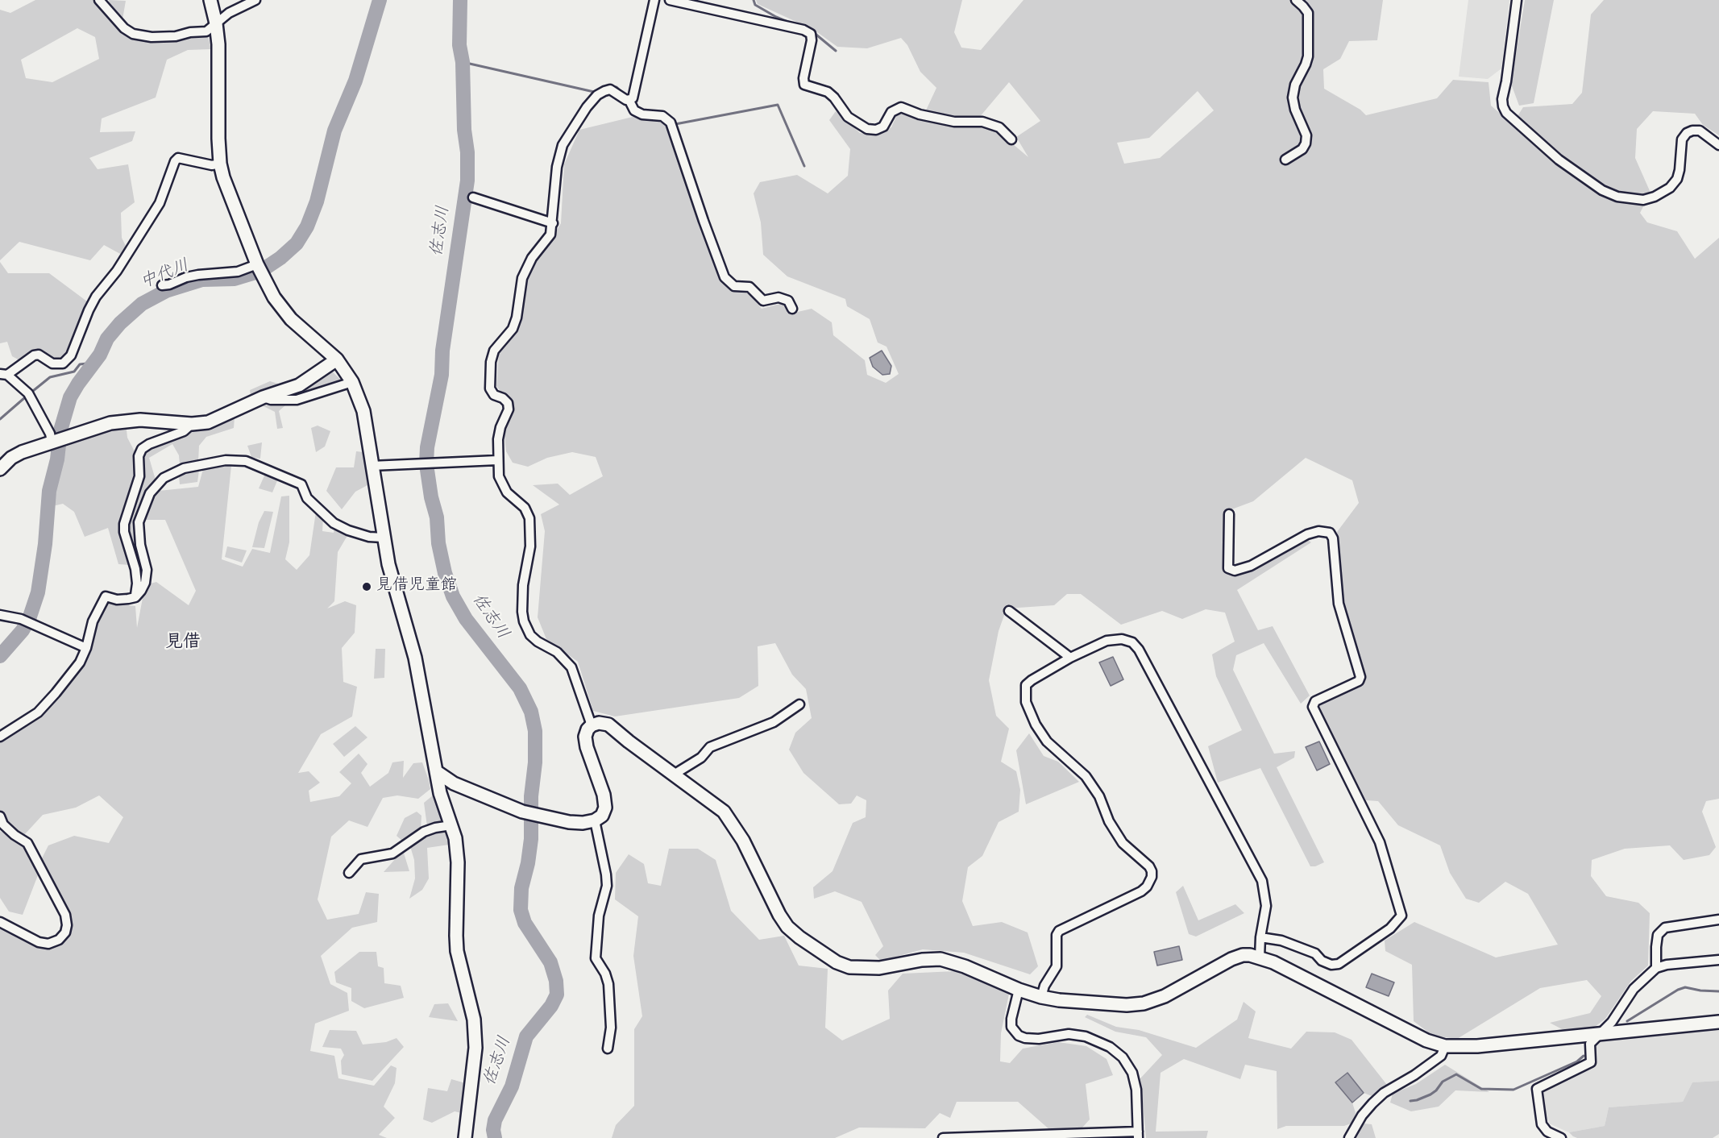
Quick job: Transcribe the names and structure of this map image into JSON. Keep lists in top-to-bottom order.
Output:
{
  "districts": ["見借"],
  "water": ["佐志川", "中代川"],
  "places": ["見借児童館"]
}
